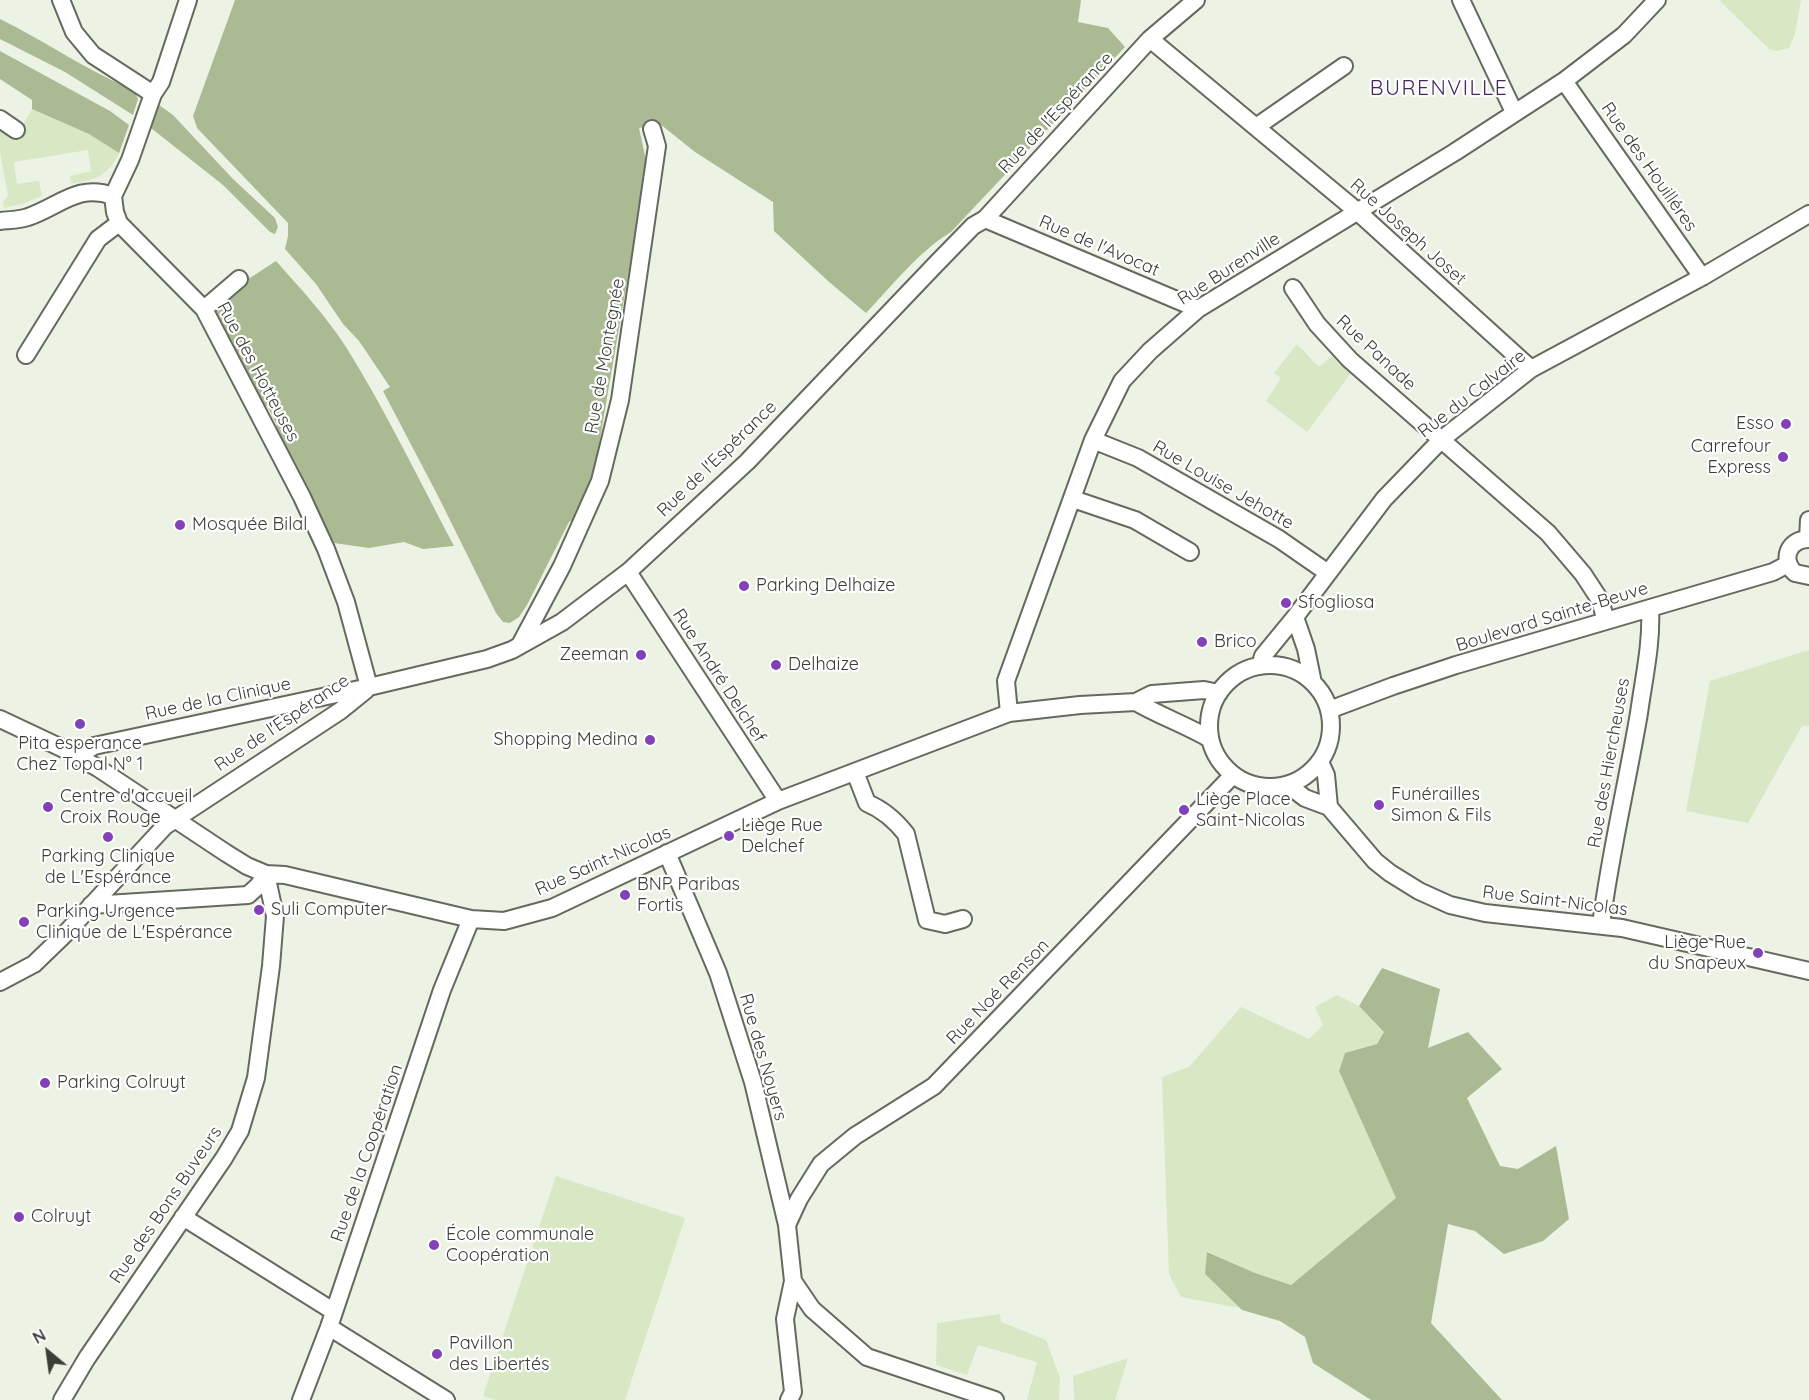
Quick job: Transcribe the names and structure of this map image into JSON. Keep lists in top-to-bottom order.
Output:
{
  "streets": {
    "street": [
      "Rue de l'Espérance",
      "Rue des Houilléres",
      "Rue Joseph Joset",
      "Rue de l'Avocat",
      "Rue Burenville",
      "Rue Panade",
      "Rue de Montegnée",
      "Rue des Hotteuses",
      "Rue du Calvaire",
      "Rue Louise Jehotte",
      "Boulevard Sainte-Beuve",
      "Rue André Delchef",
      "Rue de la Clinique",
      "Rue des Hiercheuses",
      "Rue Saint-Nicolas",
      "Rue Noé Renson",
      "Rue des Noyers",
      "Rue de la Coopération",
      "Rue des Bons Buveurs"
    ]
  },
  "crossings": [
    ["Rue de l'Espérance", "Rue Joseph Joset"],
    ["Rue de l'Espérance", "Rue de l'Avocat"],
    ["Rue de l'Espérance", "Rue de Montegnée"],
    ["Rue de l'Espérance", "Rue des Hotteuses"],
    ["Rue de l'Espérance", "Rue André Delchef"],
    ["Rue de l'Espérance", "Rue de la Clinique"],
    ["Rue de l'Espérance", "Rue Saint-Nicolas"],
    ["Rue des Houilléres", "Rue Burenville"],
    ["Rue des Houilléres", "Rue du Calvaire"],
    ["Rue Joseph Joset", "Rue Burenville"],
    ["Rue Joseph Joset", "Rue du Calvaire"],
    ["Rue de l'Avocat", "Rue Burenville"],
    ["Rue Burenville", "Rue Louise Jehotte"],
    ["Rue Burenville", "Rue Saint-Nicolas"],
    ["Rue Panade", "Rue du Calvaire"],
    ["Rue Panade", "Boulevard Sainte-Beuve"],
    ["Rue des Hotteuses", "Rue de la Clinique"],
    ["Rue du Calvaire", "Rue Louise Jehotte"],
    ["Rue du Calvaire", "Boulevard Sainte-Beuve"],
    ["Rue du Calvaire", "Rue Saint-Nicolas"],
    ["Rue du Calvaire", "Rue Noé Renson"],
    ["Boulevard Sainte-Beuve", "Rue des Hiercheuses"],
    ["Boulevard Sainte-Beuve", "Rue Saint-Nicolas"],
    ["Boulevard Sainte-Beuve", "Rue Noé Renson"],
    ["Rue André Delchef", "Rue Saint-Nicolas"],
    ["Rue de la Clinique", "Rue Saint-Nicolas"],
    ["Rue des Hiercheuses", "Rue Saint-Nicolas"],
    ["Rue Saint-Nicolas", "Rue Noé Renson"],
    ["Rue Saint-Nicolas", "Rue des Noyers"],
    ["Rue Saint-Nicolas", "Rue de la Coopération"],
    ["Rue Saint-Nicolas", "Rue des Bons Buveurs"],
    ["Rue Noé Renson", "Rue des Noyers"]
  ],
  "districts": ["BURENVILLE"],
  "places": [
    "Esso",
    "Carrefour Express",
    "Mosquée Bilal",
    "Parking Delhaize",
    "Sfogliosa",
    "Brico",
    "Zeeman",
    "Delhaize",
    "Pita esperance Chez Topal N° 1",
    "Shopping Medina",
    "Funérailles Simon & Fils",
    "Centre d'accueil Croix Rouge",
    "Liège Place Saint-Nicolas",
    "Liège Rue Delchef",
    "Parking Clinique de L'Espérance",
    "BNP Paribas Fortis",
    "Suli Computer",
    "Parking Urgence Clinique de L'Espérance",
    "Liège Rue du Snapeux",
    "Parking Colruyt",
    "Colruyt",
    "École communale Coopération",
    "Pavillon des Libertés"
  ],
  "north": "top left"
}
